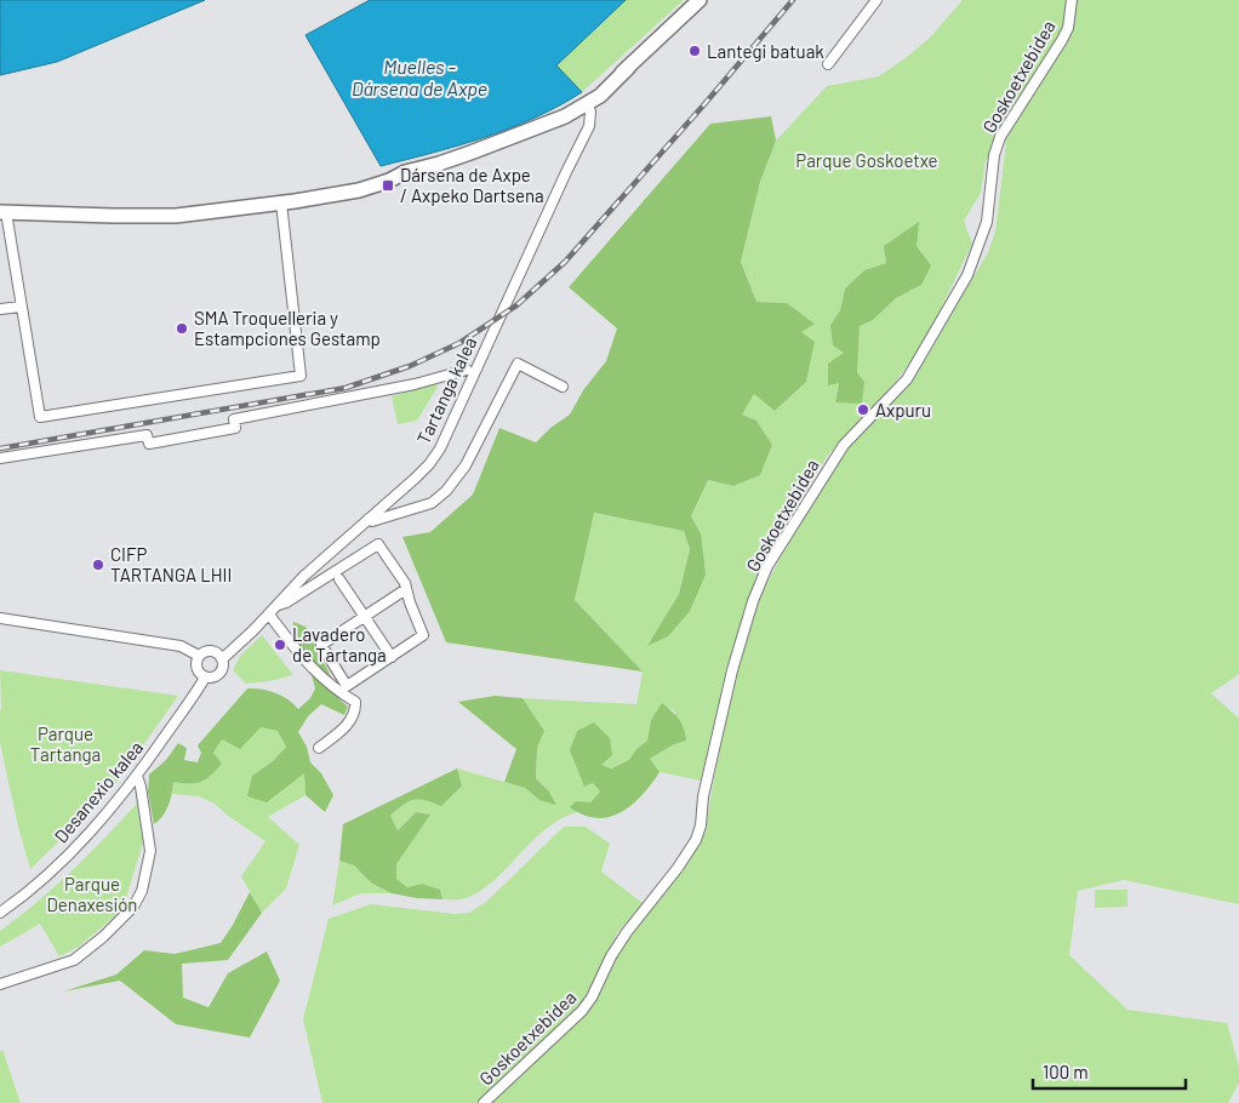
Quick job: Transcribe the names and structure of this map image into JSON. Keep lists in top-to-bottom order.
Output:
{
  "streets": {
    "street": ["Goskoetxebidea", "Tartanga kalea", "Desanexio kalea"]
  },
  "crossings": [
    ["Tartanga kalea", "Desanexio kalea"]
  ],
  "water": ["Muelles - Dársena de Axpe"],
  "parks": ["Parque Goskoetxe", "Parque Tartanga", "Parque Denaxesión"],
  "places": {
    "other": [
      "Lantegi batuak",
      "SMA Troquelleria y Estampciones Gestamp",
      "Axpuru",
      "CIFP TARTANGA LHII",
      "Lavadero de Tartanga"
    ],
    "transit": ["Dársena de Axpe / Axpeko Dartsena"]
  },
  "scale_bar": "100 m"
}
